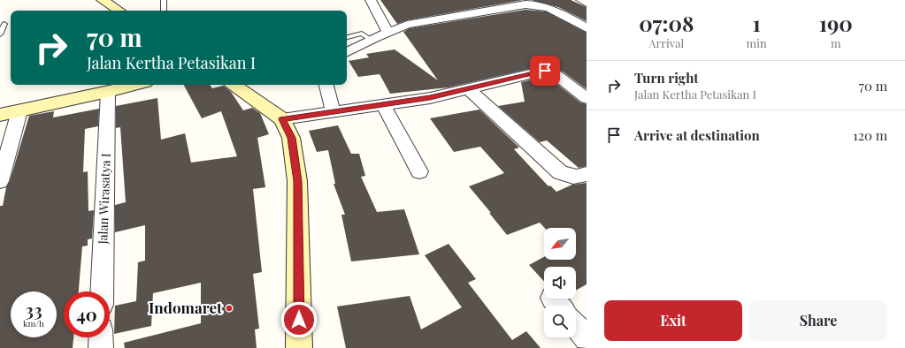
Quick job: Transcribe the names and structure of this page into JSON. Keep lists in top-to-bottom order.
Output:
{
  "streets": {
    "street": ["Jalan Wirasatya I"]
  },
  "places": ["Indomaret"],
  "north": "bottom left",
  "page": {
    "eta": [
      "07:08",
      "Arrival",
      "1",
      "min",
      "190",
      "m"
    ],
    "turn": ["70 m", "Jalan Kertha Petasikan I"],
    "list": [
      {
        "name": "Turn right",
        "note": "Jalan Kertha Petasikan I",
        "value": "70 m"
      },
      {
        "name": "Arrive at destination",
        "value": "120 m"
      }
    ],
    "speed": "33 km/h",
    "limit": "40",
    "buttons": ["Exit", "Share"]
  }
}
